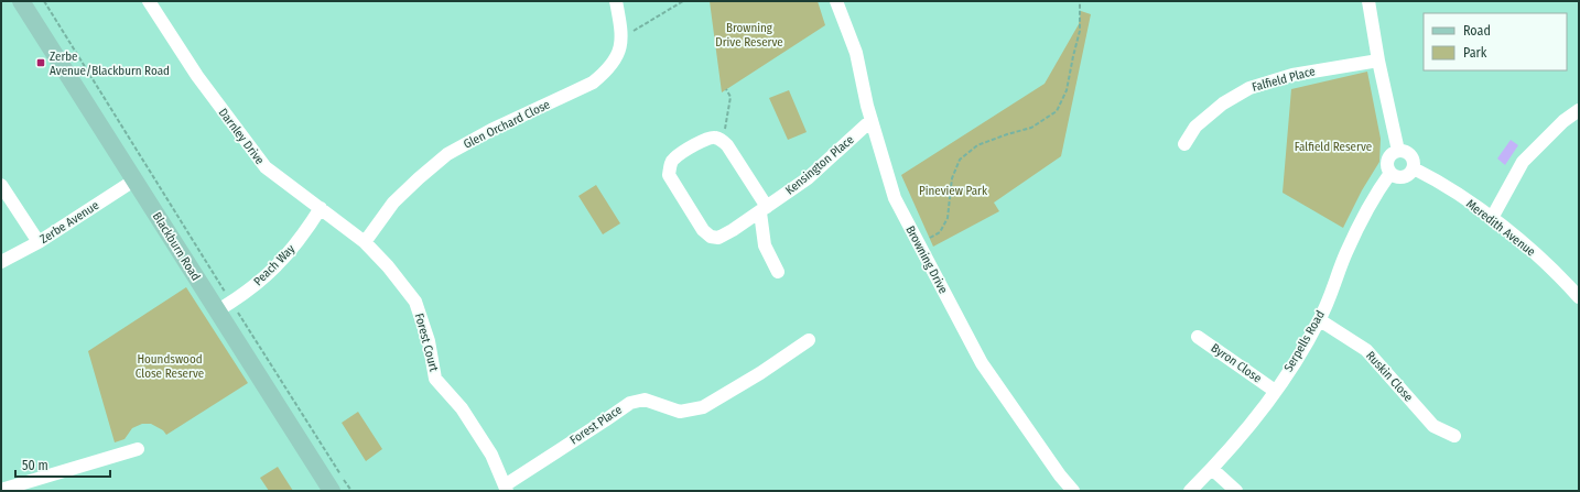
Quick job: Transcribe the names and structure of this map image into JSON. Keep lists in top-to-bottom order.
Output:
{
  "streets": {
    "main road": ["Blackburn Road"],
    "street": [
      "Falfield Place",
      "Glen Orchard Close",
      "Darnley Drive",
      "Kensington Place",
      "Zerbe Avenue",
      "Meredith Avenue",
      "Browning Drive",
      "Peach Way",
      "Serpells Road",
      "Forest Court",
      "Byron Close",
      "Ruskin Close",
      "Forest Place"
    ]
  },
  "crossings": [
    ["Glen Orchard Close", "Darnley Drive"],
    ["Glen Orchard Close", "Forest Court"],
    ["Darnley Drive", "Peach Way"],
    ["Darnley Drive", "Forest Court"],
    ["Kensington Place", "Browning Drive"],
    ["Zerbe Avenue", "Blackburn Road"],
    ["Meredith Avenue", "Serpells Road"],
    ["Blackburn Road", "Peach Way"],
    ["Serpells Road", "Byron Close"],
    ["Serpells Road", "Ruskin Close"],
    ["Forest Court", "Forest Place"]
  ],
  "parks": [
    "Browning Drive Reserve",
    "Falfield Reserve",
    "Pineview Park",
    "Houndswood Close Reserve"
  ],
  "places": {
    "transit": ["Zerbe Avenue/Blackburn Road"]
  },
  "legend": ["Road", "Park"],
  "scale_bar": "50 m"
}
